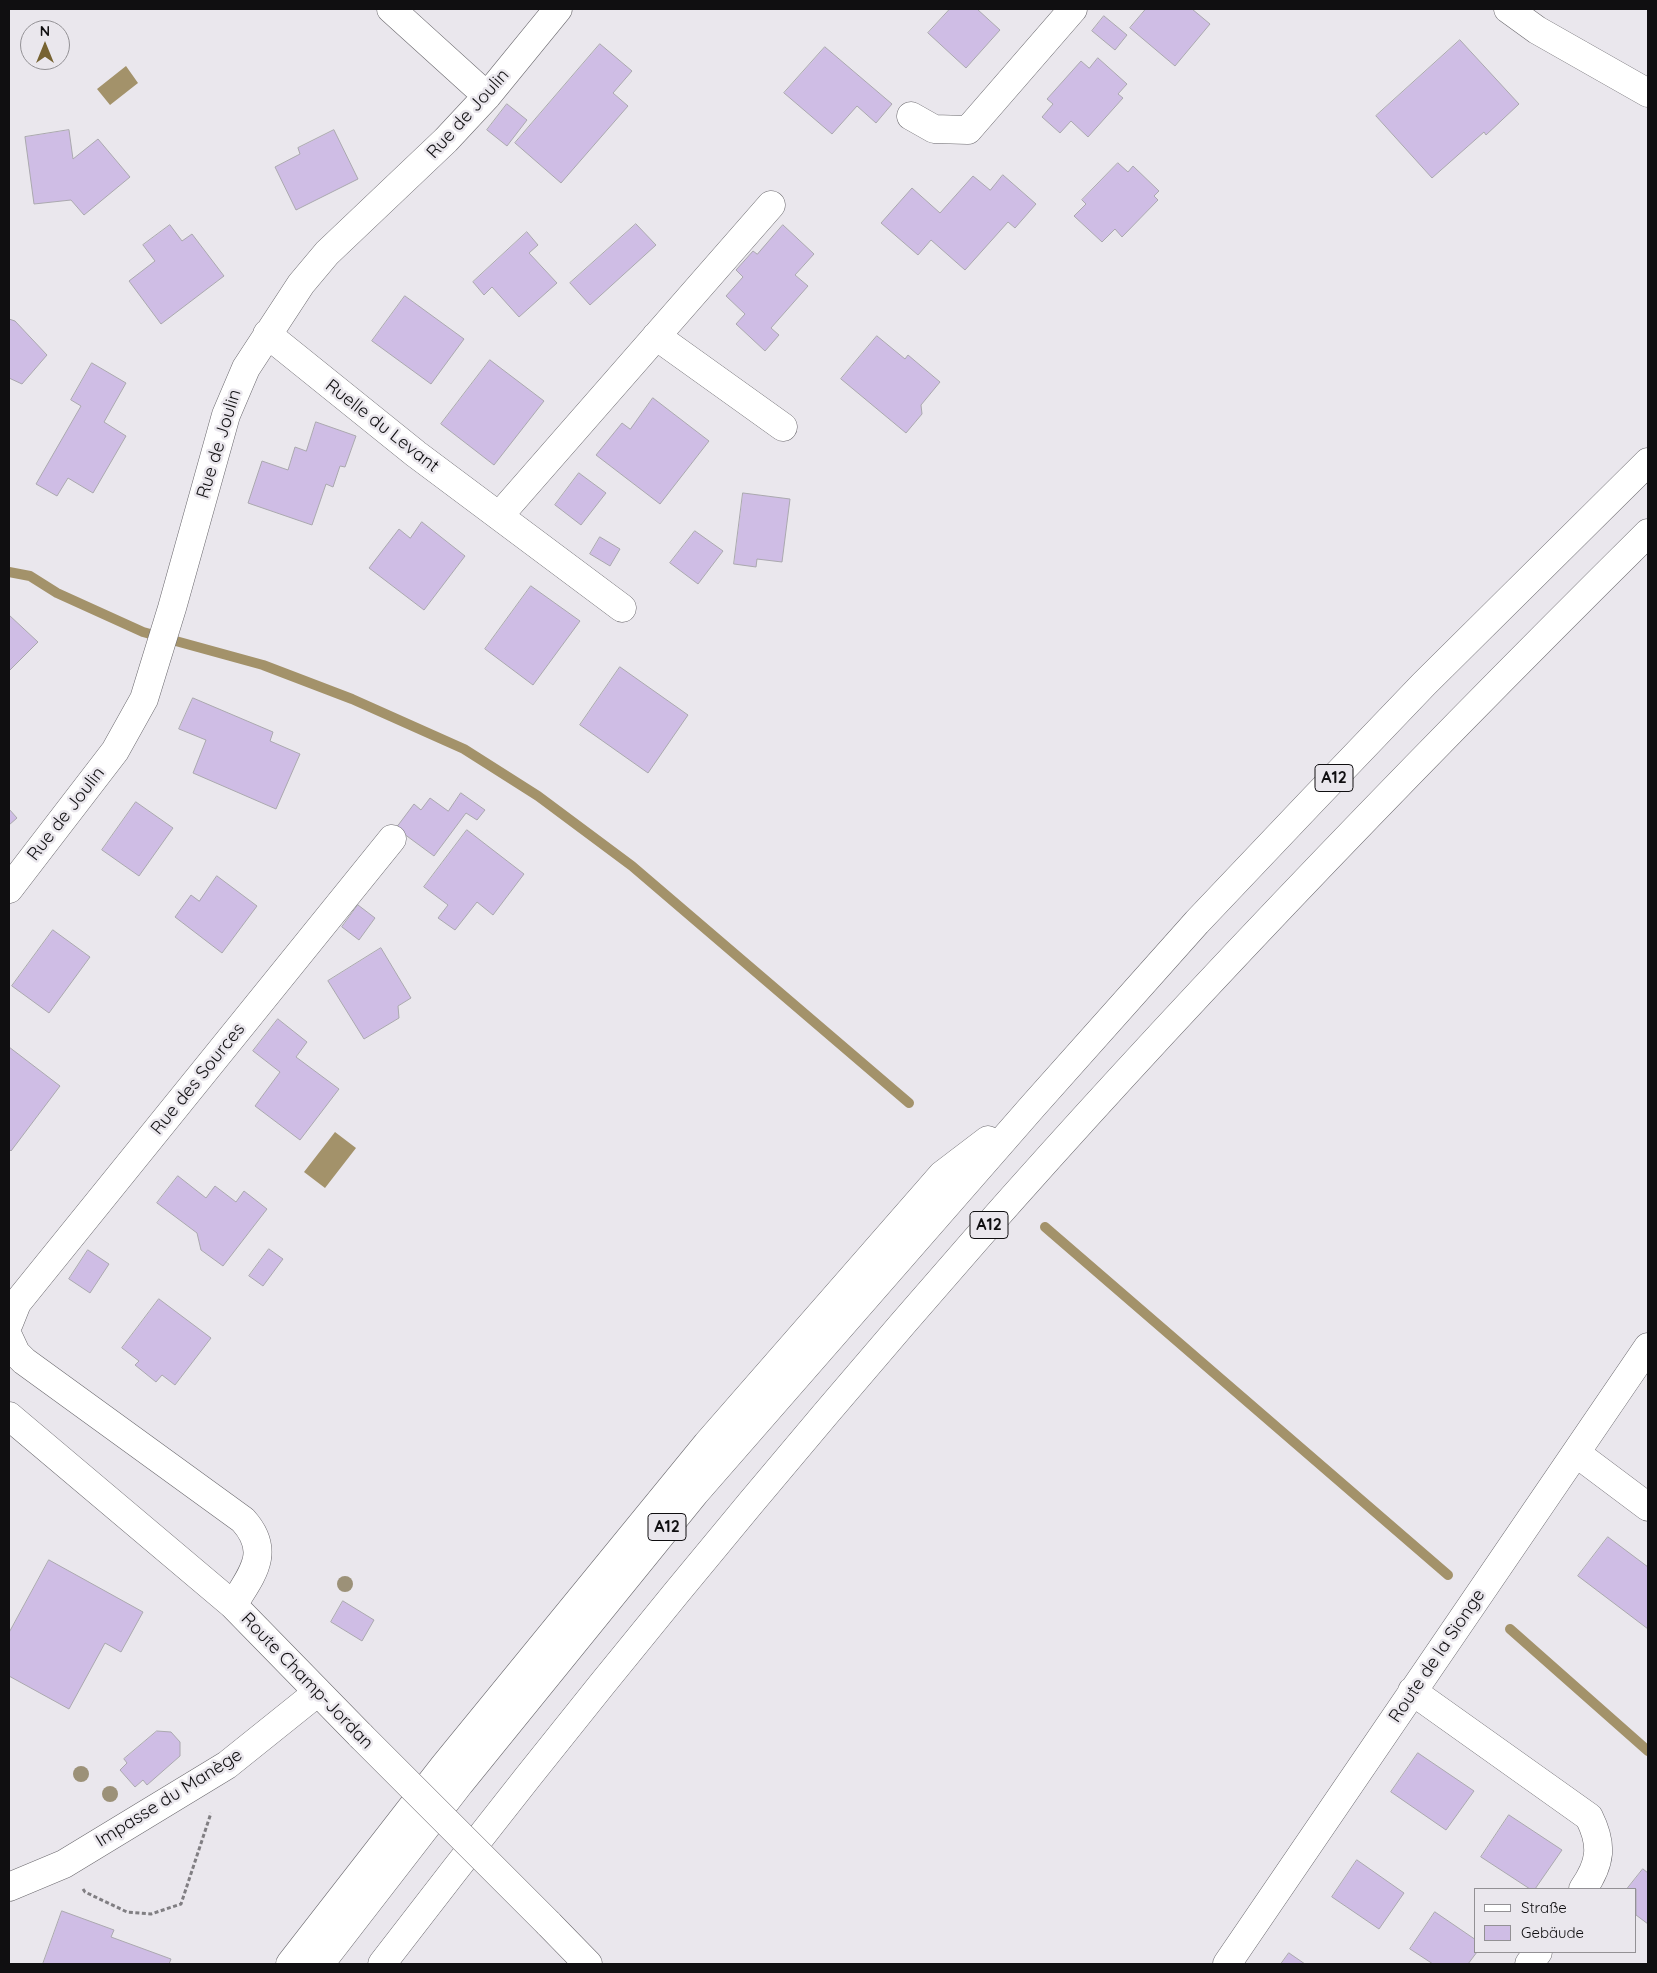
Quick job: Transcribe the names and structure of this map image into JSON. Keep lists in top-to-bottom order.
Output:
{
  "streets": {
    "main road": [
      "Rue de Joulin",
      "Ruelle du Levant",
      "A12",
      "Rue des Sources",
      "Route de la Sionge",
      "Route Champ-Jordan",
      "Impasse du Manège"
    ]
  },
  "crossings": [
    ["Rue de Joulin", "Ruelle du Levant"],
    ["Route Champ-Jordan", "Impasse du Manège"]
  ],
  "legend": ["Straße", "Gebäude"],
  "north": "top"
}
